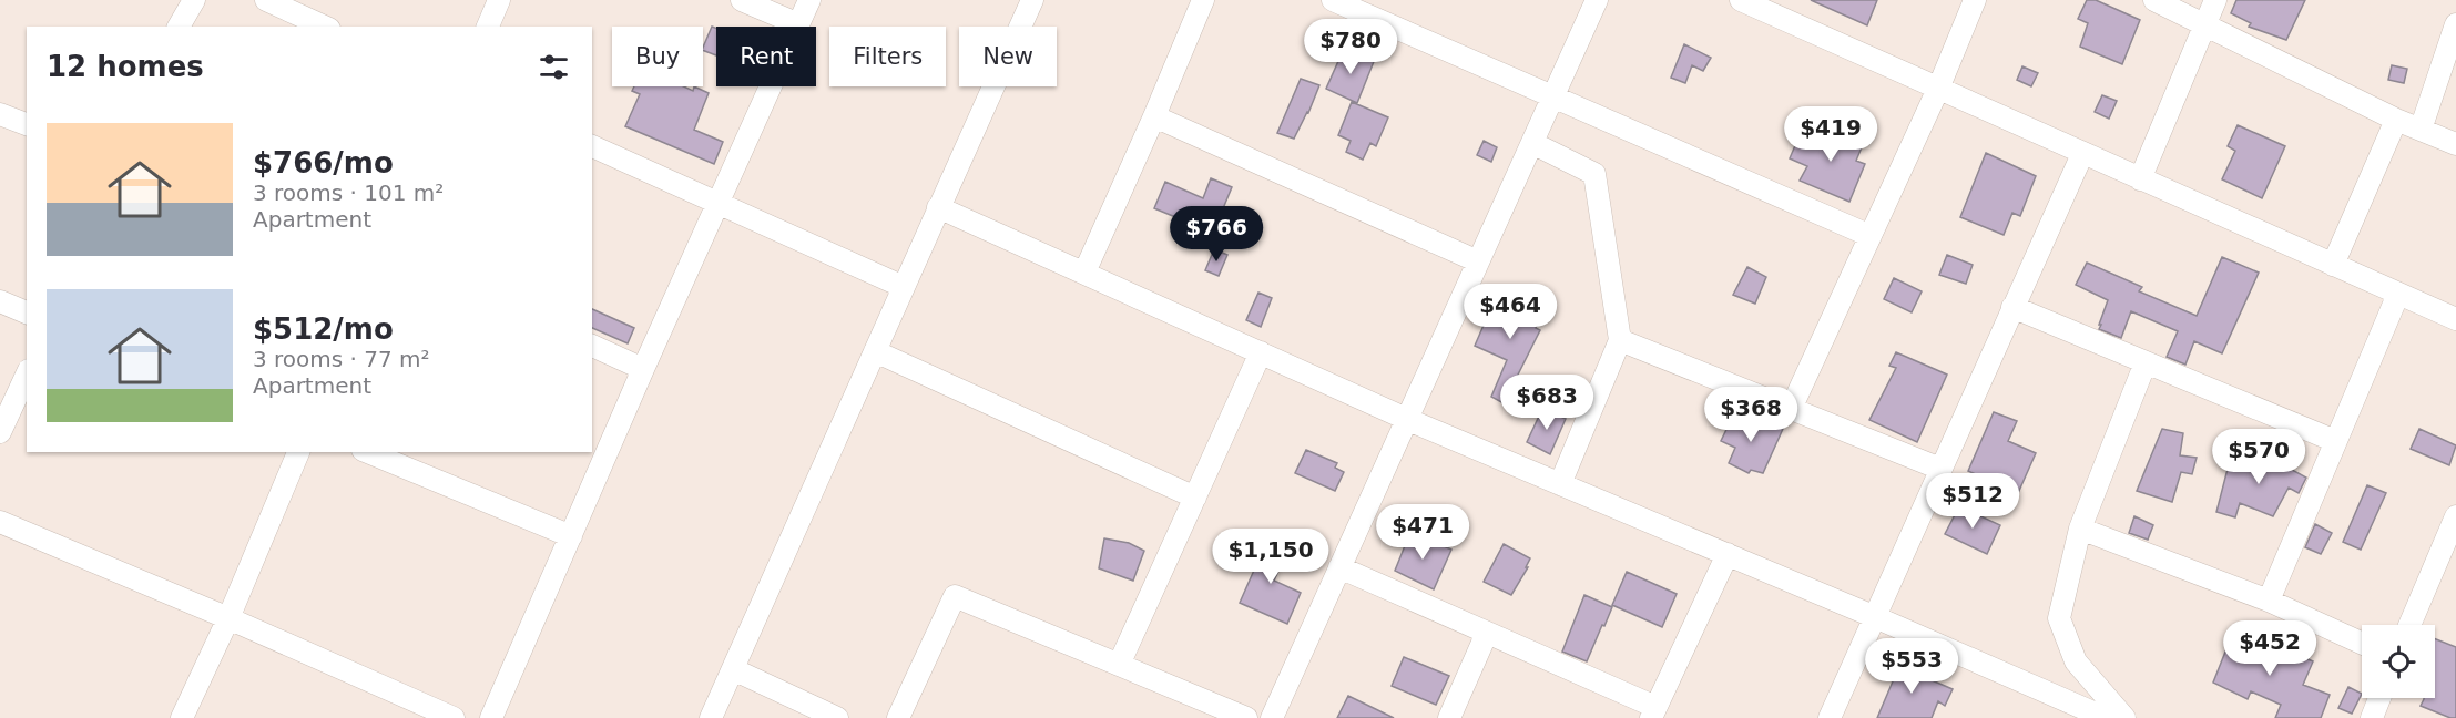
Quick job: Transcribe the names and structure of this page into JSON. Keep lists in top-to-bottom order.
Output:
{
  "page": {
    "price": [
      "$780",
      "$419",
      "$766",
      "$464",
      "$683",
      "$368",
      "$570",
      "$512",
      "$471",
      "$1,150",
      "$452",
      "$553"
    ],
    "chip": [
      "Buy",
      "Rent",
      "Filters",
      "New"
    ],
    "heading": "12 homes",
    "list": [
      {
        "name": "$766/mo",
        "note": "3 rooms · 101 m² · Apartment"
      },
      {
        "name": "$512/mo",
        "note": "3 rooms · 77 m² · Apartment"
      }
    ]
  }
}
